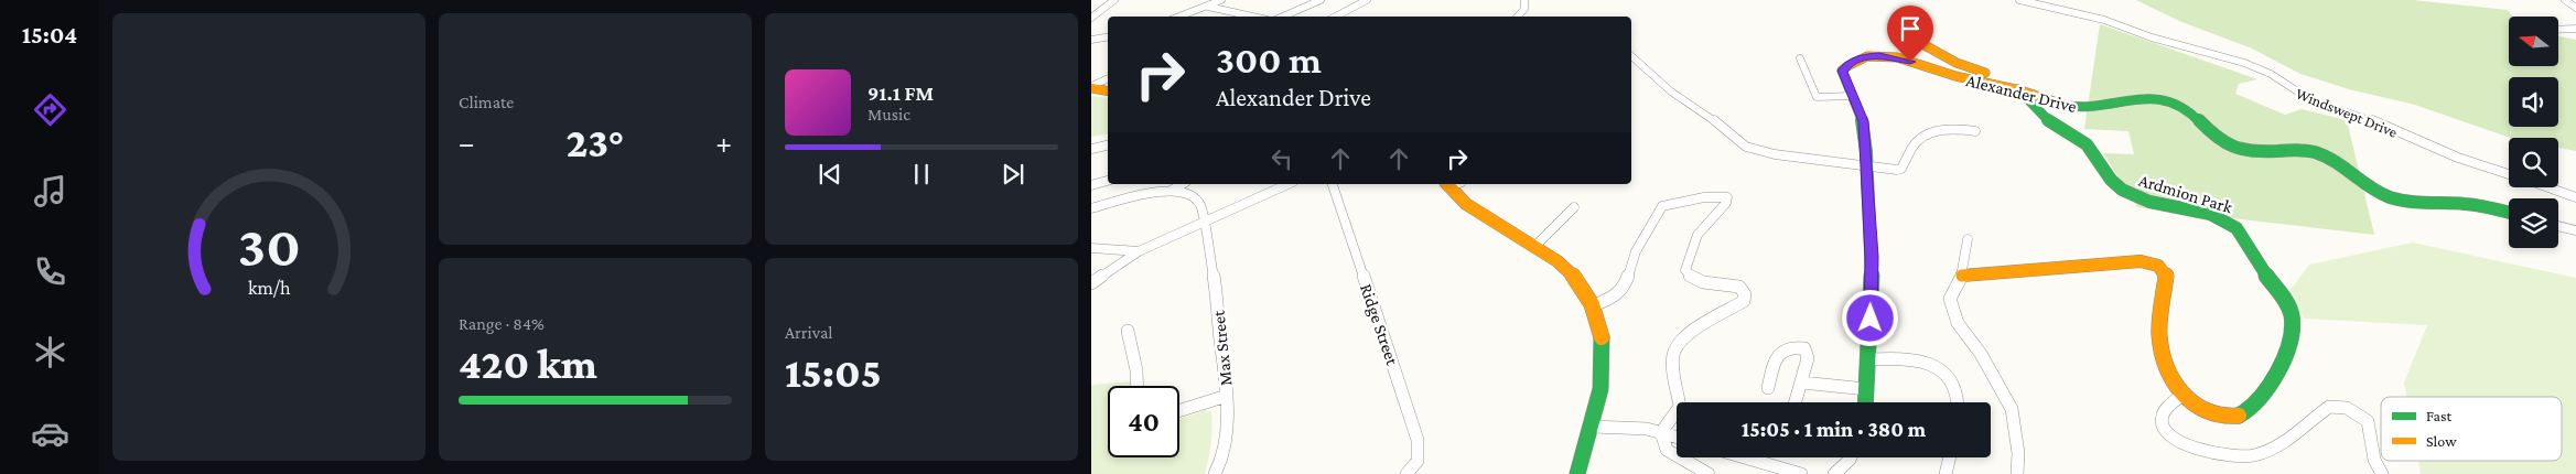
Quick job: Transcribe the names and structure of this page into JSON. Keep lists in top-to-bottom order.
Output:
{
  "streets": {
    "street": [
      "Alexander Drive",
      "Windswept Drive",
      "Ardmion Park",
      "Ridge Street",
      "Max Street"
    ]
  },
  "crossings": [
    ["Alexander Drive", "Ardmion Park"]
  ],
  "legend": ["Fast", "Slow"],
  "north": "left",
  "page": {
    "tabs": "15:04",
    "tile": [
      "Climate",
      ["Range · 84%", "420 km"],
      ["Arrival", "15:05"]
    ],
    "turn": ["300 m", "Alexander Drive"],
    "song": ["91.1 FM", "Music"],
    "heat": ["−", "23°", "+"],
    "limit": "40",
    "trip": "15:05 · 1 min · 380 m",
    "gauge": ["30", "km/h"]
  }
}
